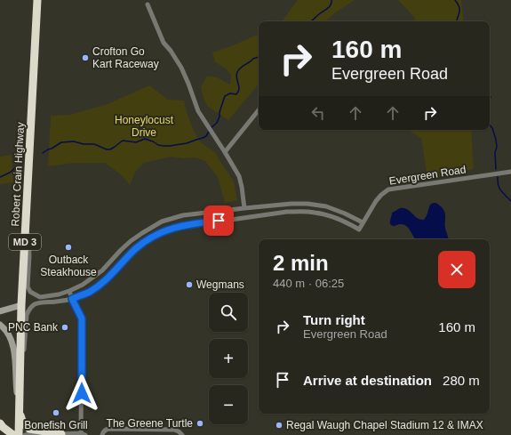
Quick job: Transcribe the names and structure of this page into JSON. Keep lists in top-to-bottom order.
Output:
{
  "streets": {
    "highway": ["Robert Crain Highway", "MD 3"],
    "street": ["Evergreen Road"]
  },
  "crossings": [
    ["Robert Crain Highway", "Evergreen Road"]
  ],
  "parks": ["Honeylocust Drive"],
  "places": [
    "Crofton Go Kart Raceway",
    "Outback Steakhouse",
    "Wegmans",
    "PNC Bank",
    "Bonefish Grill",
    "The Greene Turtle",
    "Regal Waugh Chapel Stadium 12 & IMAX"
  ],
  "page": {
    "turn": ["160 m", "Evergreen Road"],
    "heading": ["2 min", "440 m · 06:25"],
    "map_buttons": ["+", "−"],
    "list": [
      {
        "name": "Turn right",
        "note": "Evergreen Road",
        "value": "160 m"
      },
      {
        "name": "Arrive at destination",
        "value": "280 m"
      }
    ]
  }
}
